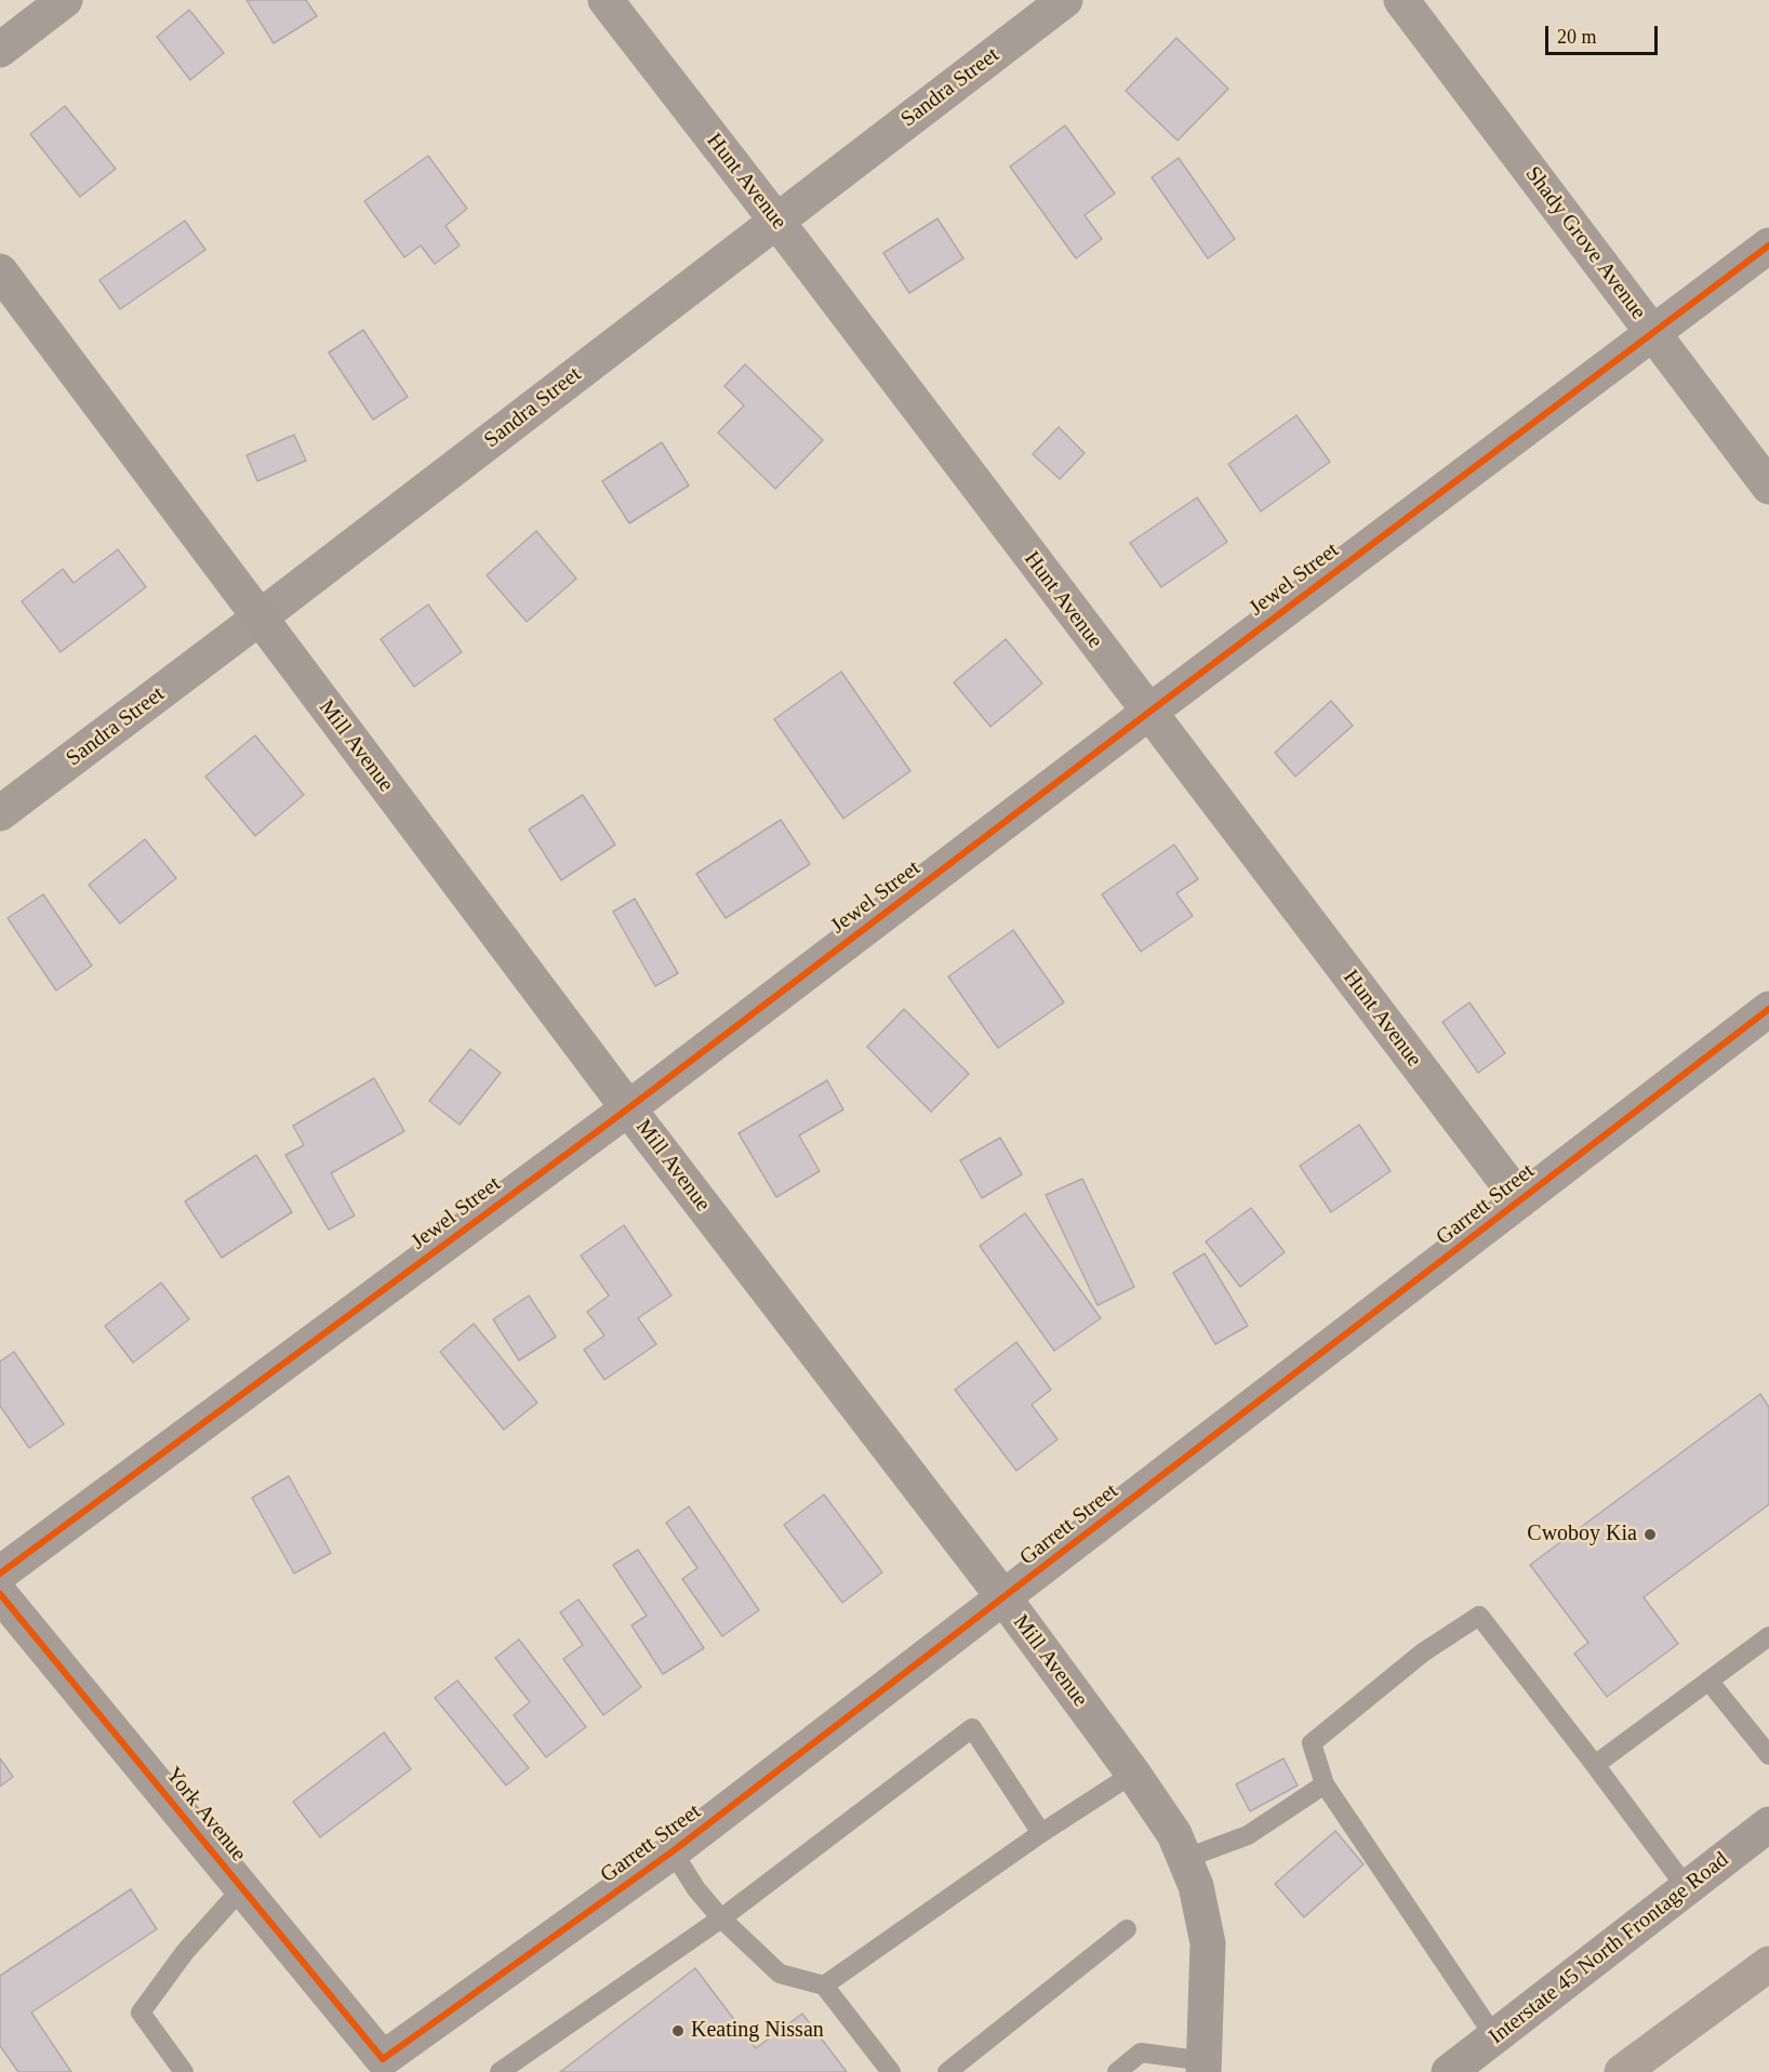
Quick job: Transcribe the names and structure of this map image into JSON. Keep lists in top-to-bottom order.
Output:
{
  "streets": {
    "street": [
      "Sandra Street",
      "Hunt Avenue",
      "Shady Grove Avenue",
      "Jewel Street",
      "Mill Avenue",
      "Garrett Street",
      "York Avenue",
      "Interstate 45 North Frontage Road"
    ]
  },
  "crossings": [
    ["Sandra Street", "Hunt Avenue"],
    ["Sandra Street", "Mill Avenue"],
    ["Hunt Avenue", "Jewel Street"],
    ["Hunt Avenue", "Garrett Street"],
    ["Shady Grove Avenue", "Jewel Street"],
    ["Jewel Street", "Mill Avenue"],
    ["Mill Avenue", "Garrett Street"],
    ["Garrett Street", "York Avenue"]
  ],
  "places": ["Cwoboy Kia", "Keating Nissan"],
  "scale_bar": "20 m"
}
